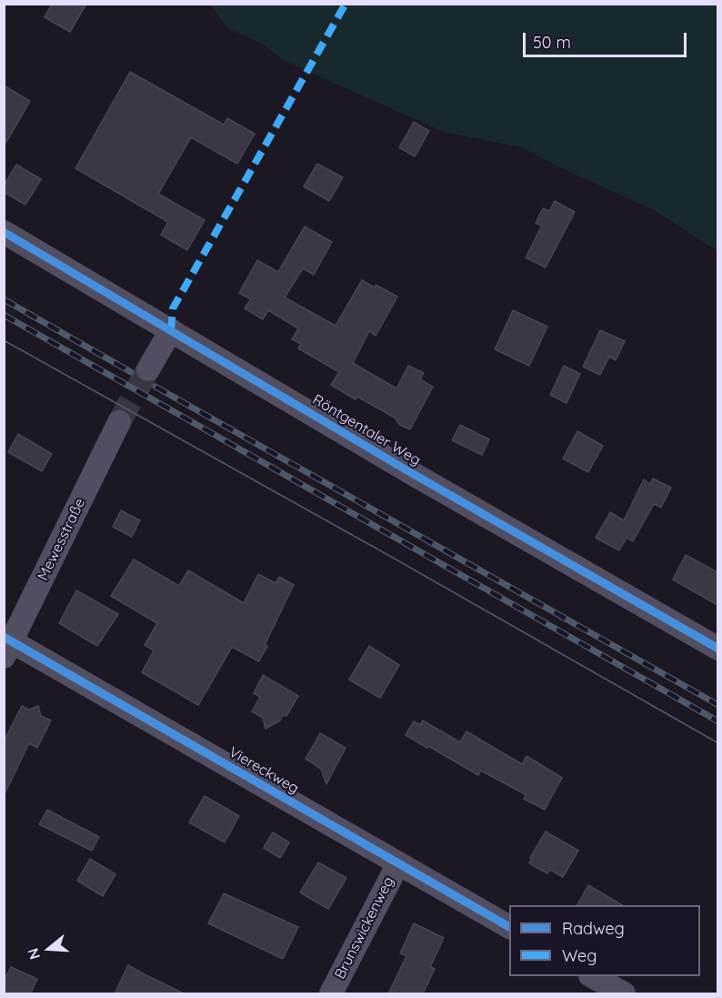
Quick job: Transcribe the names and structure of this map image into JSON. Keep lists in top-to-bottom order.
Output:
{
  "streets": {
    "street": [
      "Röntgentaler Weg",
      "Mewesstraße",
      "Viereckweg",
      "Brunswickenweg"
    ]
  },
  "crossings": [
    ["Mewesstraße", "Viereckweg"],
    ["Viereckweg", "Brunswickenweg"]
  ],
  "legend": ["Radweg", "Weg"],
  "scale_bar": "50 m",
  "north": "left"
}
